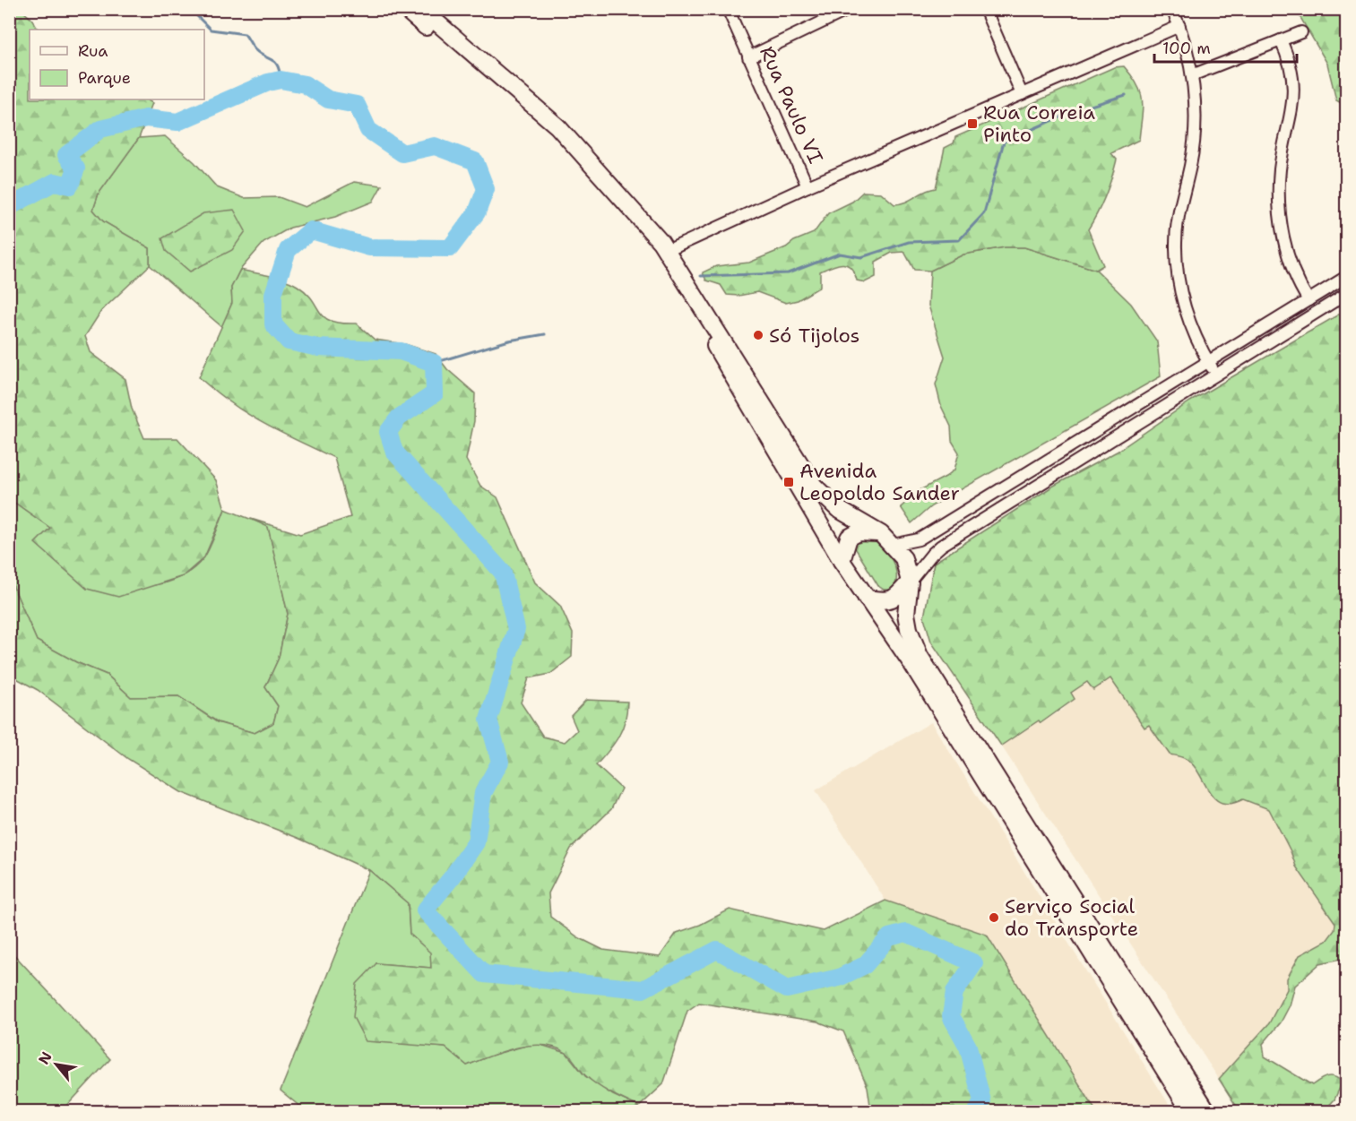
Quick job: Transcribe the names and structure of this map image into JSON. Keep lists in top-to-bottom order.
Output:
{
  "streets": {
    "street": ["Rua Paulo VI"]
  },
  "places": {
    "transit": ["Rua Correia Pinto", "Avenida Leopoldo Sander"],
    "other": ["Só Tijolos", "Serviço Social do Transporte"]
  },
  "legend": ["Rua", "Parque"],
  "scale_bar": "100 m",
  "north": "top left"
}
